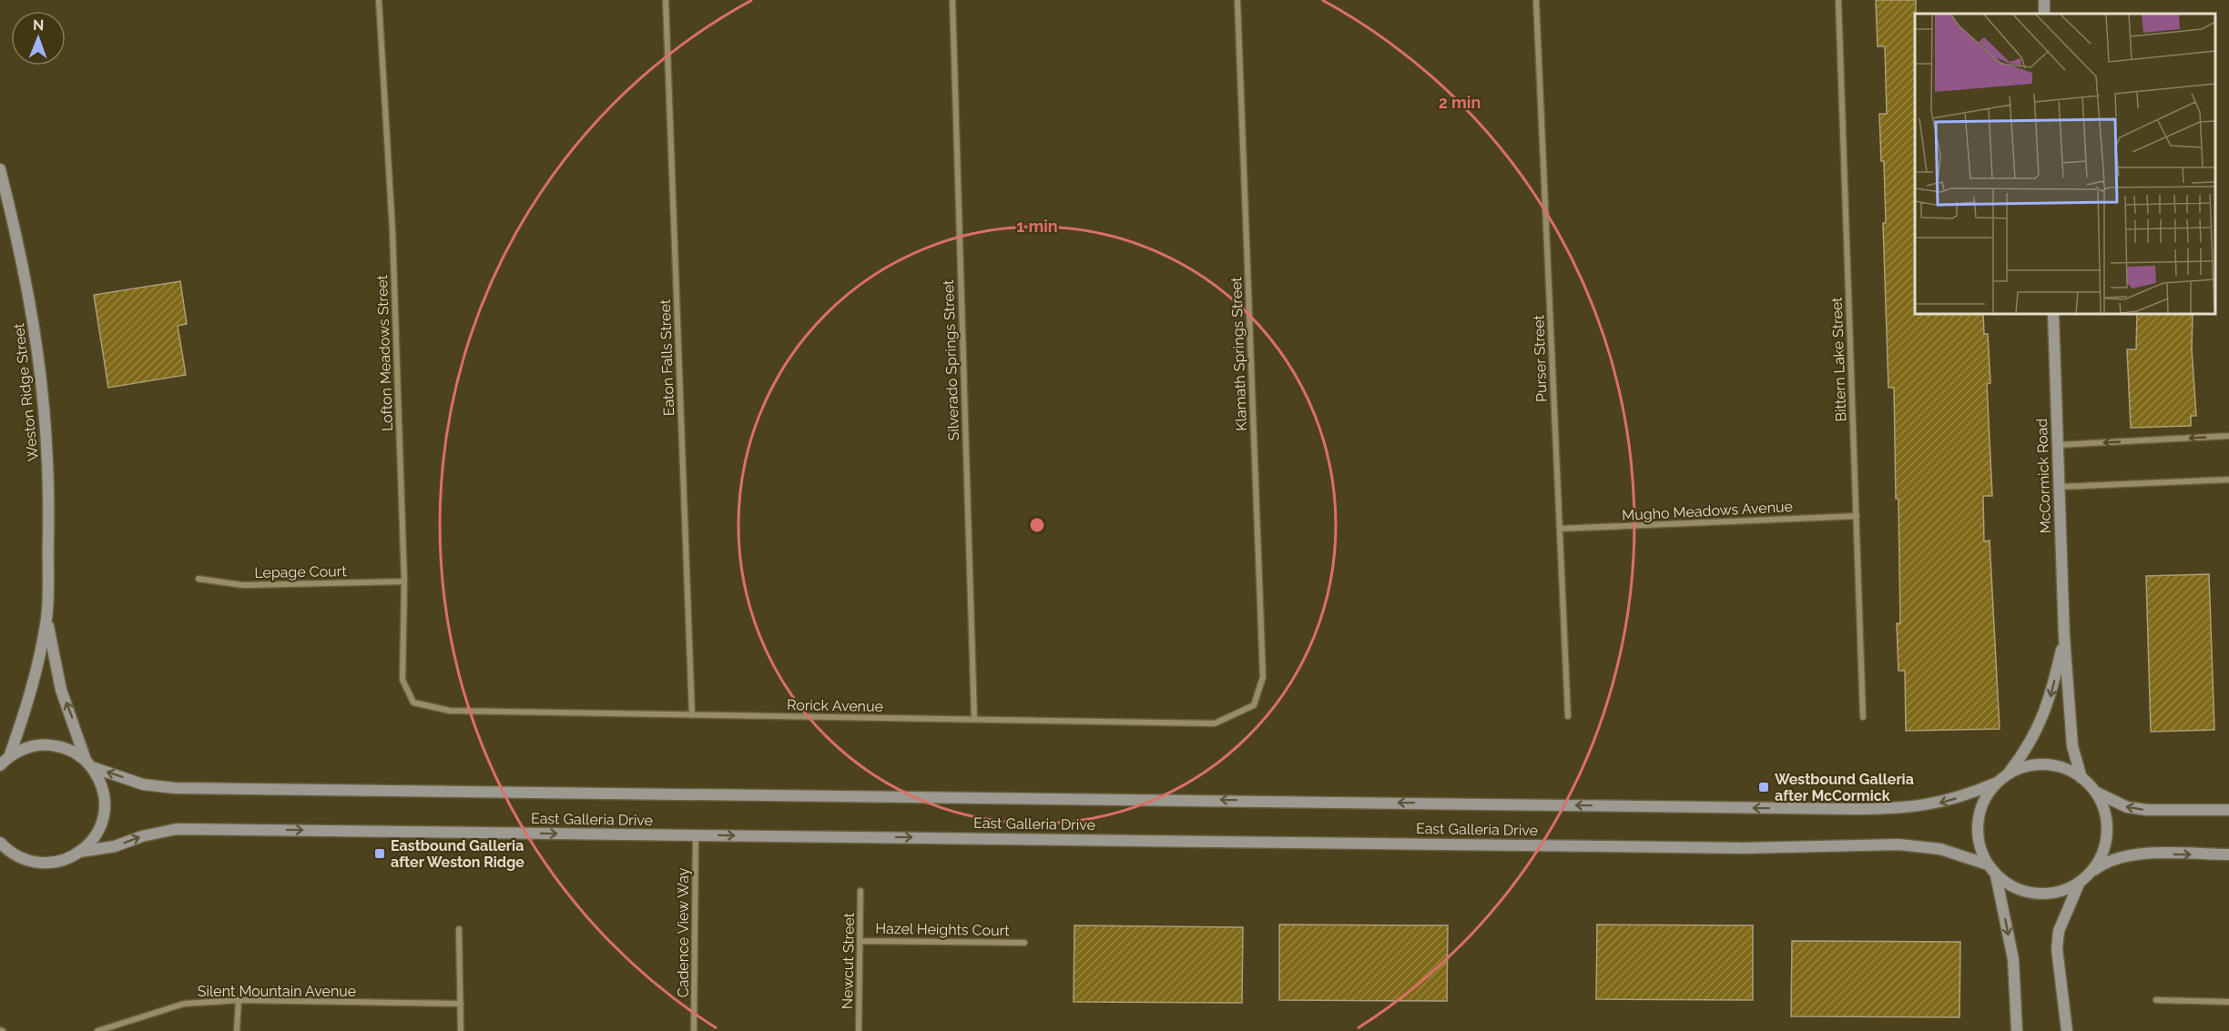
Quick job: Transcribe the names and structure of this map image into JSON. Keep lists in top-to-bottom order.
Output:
{
  "streets": {
    "main road": ["Weston Ridge Street", "McCormick Road", "East Galleria Drive"],
    "street": [
      "Lofton Meadows Street",
      "Klamath Springs Street",
      "Eaton Falls Street",
      "Purser Street",
      "Bittern Lake Street",
      "Silverado Springs Street",
      "Mugho Meadows Avenue",
      "Lepage Court",
      "Rorick Avenue",
      "Hazel Heights Court",
      "Cadence View Way",
      "Newcut Street",
      "Silent Mountain Avenue"
    ]
  },
  "crossings": [
    ["Lofton Meadows Street", "Lepage Court"],
    ["Lofton Meadows Street", "Rorick Avenue"],
    ["Klamath Springs Street", "Rorick Avenue"],
    ["Eaton Falls Street", "Rorick Avenue"],
    ["Purser Street", "Mugho Meadows Avenue"],
    ["Bittern Lake Street", "Mugho Meadows Avenue"],
    ["Silverado Springs Street", "Rorick Avenue"],
    ["Weston Ridge Street", "East Galleria Drive"],
    ["McCormick Road", "East Galleria Drive"],
    ["East Galleria Drive", "Cadence View Way"],
    ["Hazel Heights Court", "Newcut Street"]
  ],
  "places": {
    "transit": ["Westbound Galleria after McCormick", "Eastbound Galleria after Weston Ridge"]
  },
  "north": "top",
  "rings": ["2 min", "1 min"]
}
